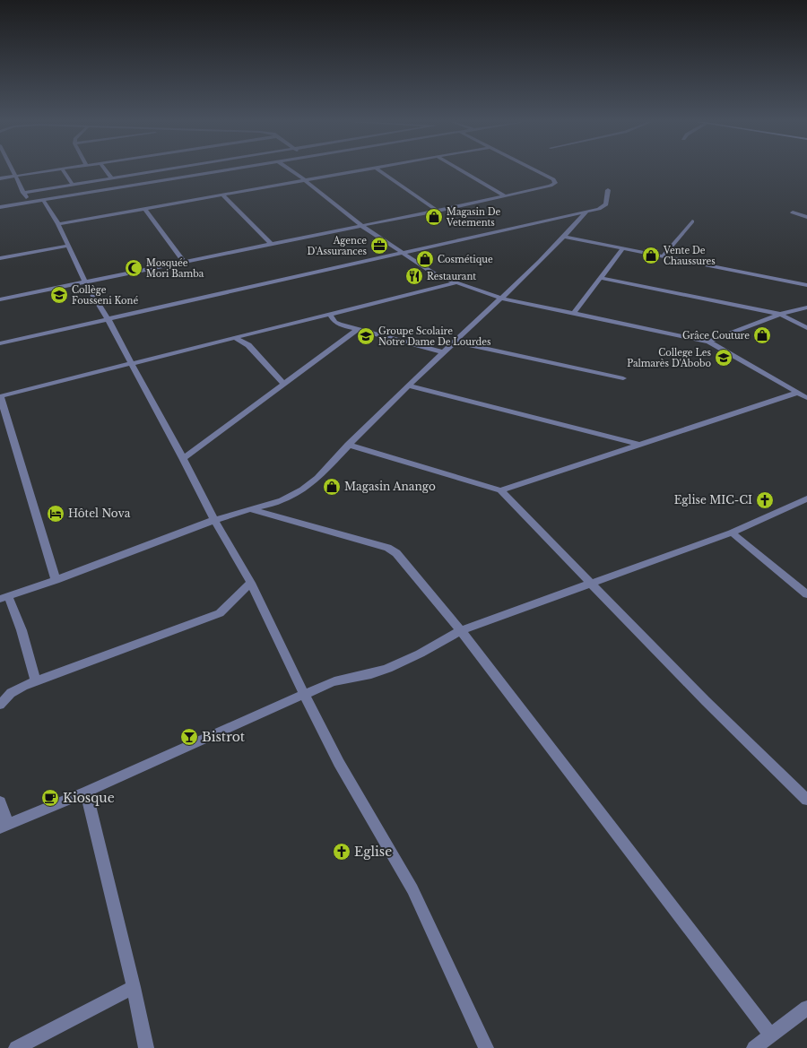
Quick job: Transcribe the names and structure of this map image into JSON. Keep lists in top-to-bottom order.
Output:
{
  "places": {
    "shop": [
      "Magasin De Vetements",
      "Vente De Chaussures",
      "Cosmétique",
      "Grâce Couture",
      "Magasin Anango"
    ],
    "office": ["Agence D'Assurances"],
    "mosque": ["Mosquée Mori Bamba"],
    "restaurant": ["Restaurant"],
    "school or university": ["Collège Fousseni Koné", "Groupe Scolaire Notre Dame De Lourdes", "College Les Palmarès D'Abobo"],
    "church": ["Eglise MIC-CI", "Eglise"],
    "hotel": ["Hôtel Nova"],
    "bar": ["Bistrot"],
    "cafe": ["Kiosque"]
  }
}
